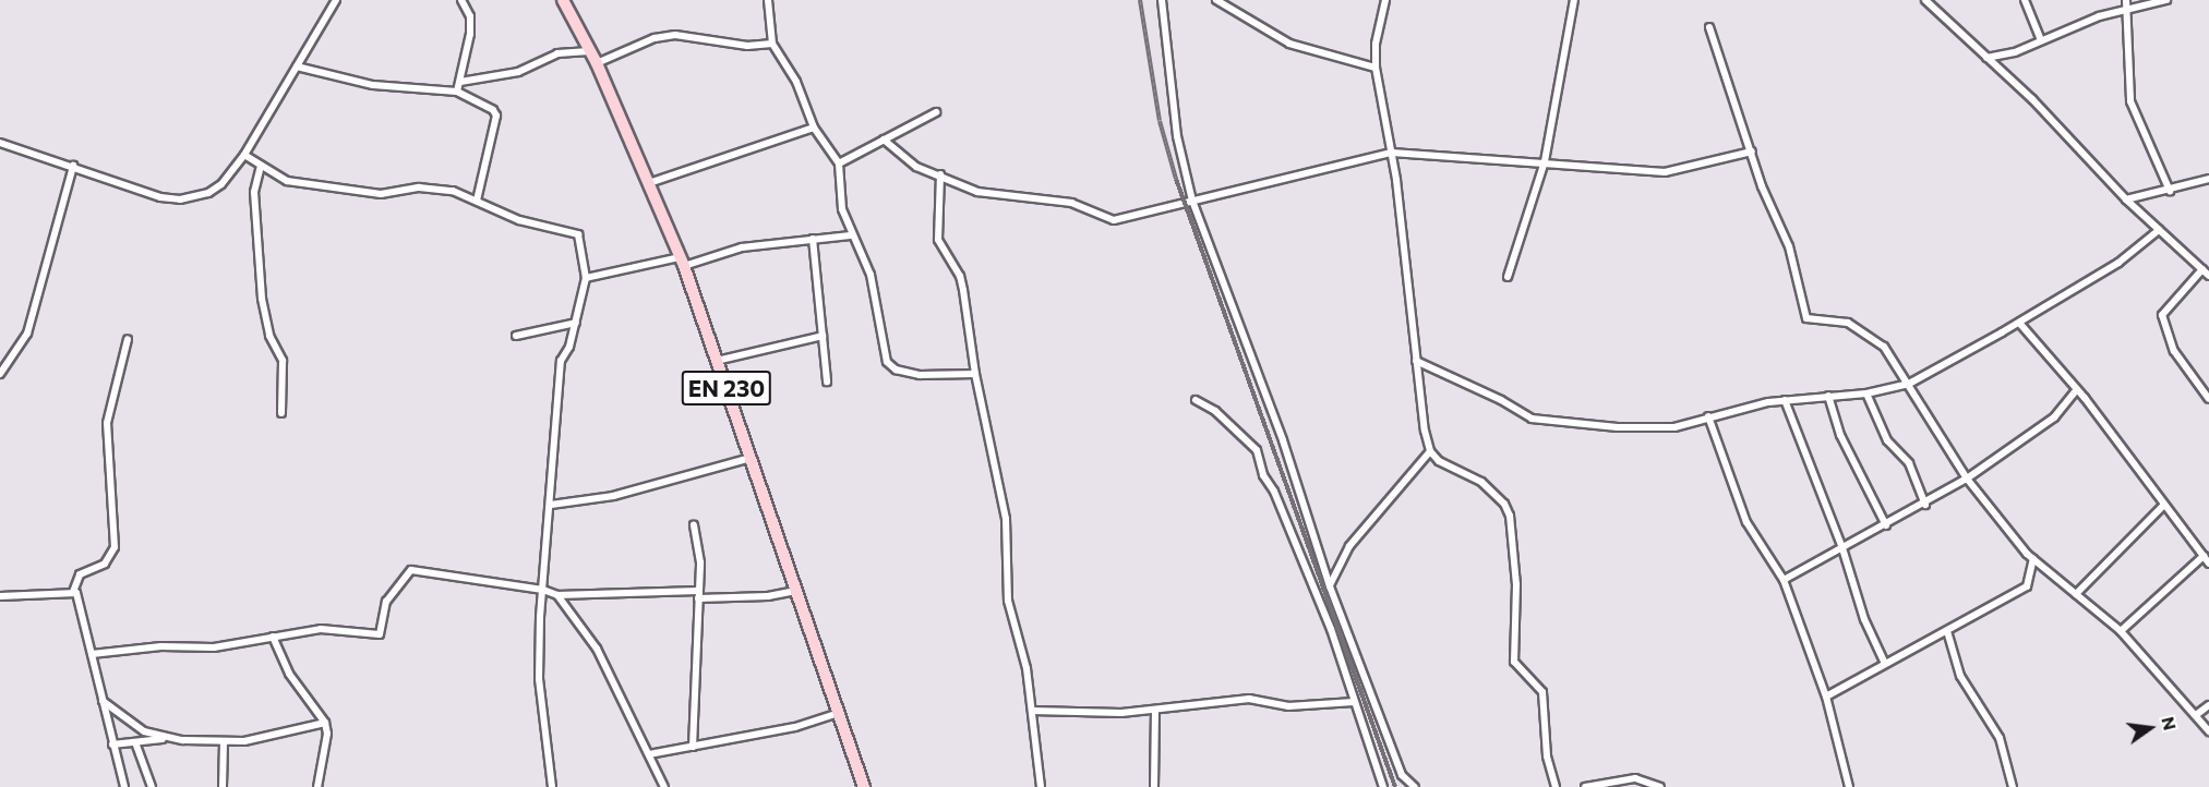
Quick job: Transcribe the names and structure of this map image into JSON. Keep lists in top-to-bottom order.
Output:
{
  "streets": {
    "main road": ["EN 230"]
  },
  "north": "right"
}
